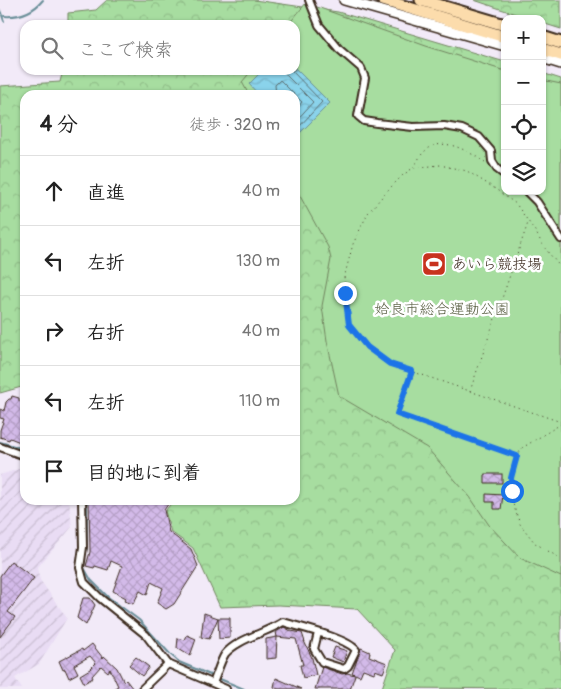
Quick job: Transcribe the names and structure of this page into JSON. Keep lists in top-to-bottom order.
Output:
{
  "parks": ["姶良市総合運動公園"],
  "places": {
    "sports": ["あいら競技場"]
  },
  "page": {
    "map_buttons": ["+", "−"],
    "search": "ここで検索",
    "heading": ["4 分", "徒歩 · 320 m"],
    "list": [
      ["直進", "40 m"],
      ["左折", "130 m"],
      ["右折", "40 m"],
      ["左折", "110 m"],
      "目的地に到着"
    ]
  }
}
